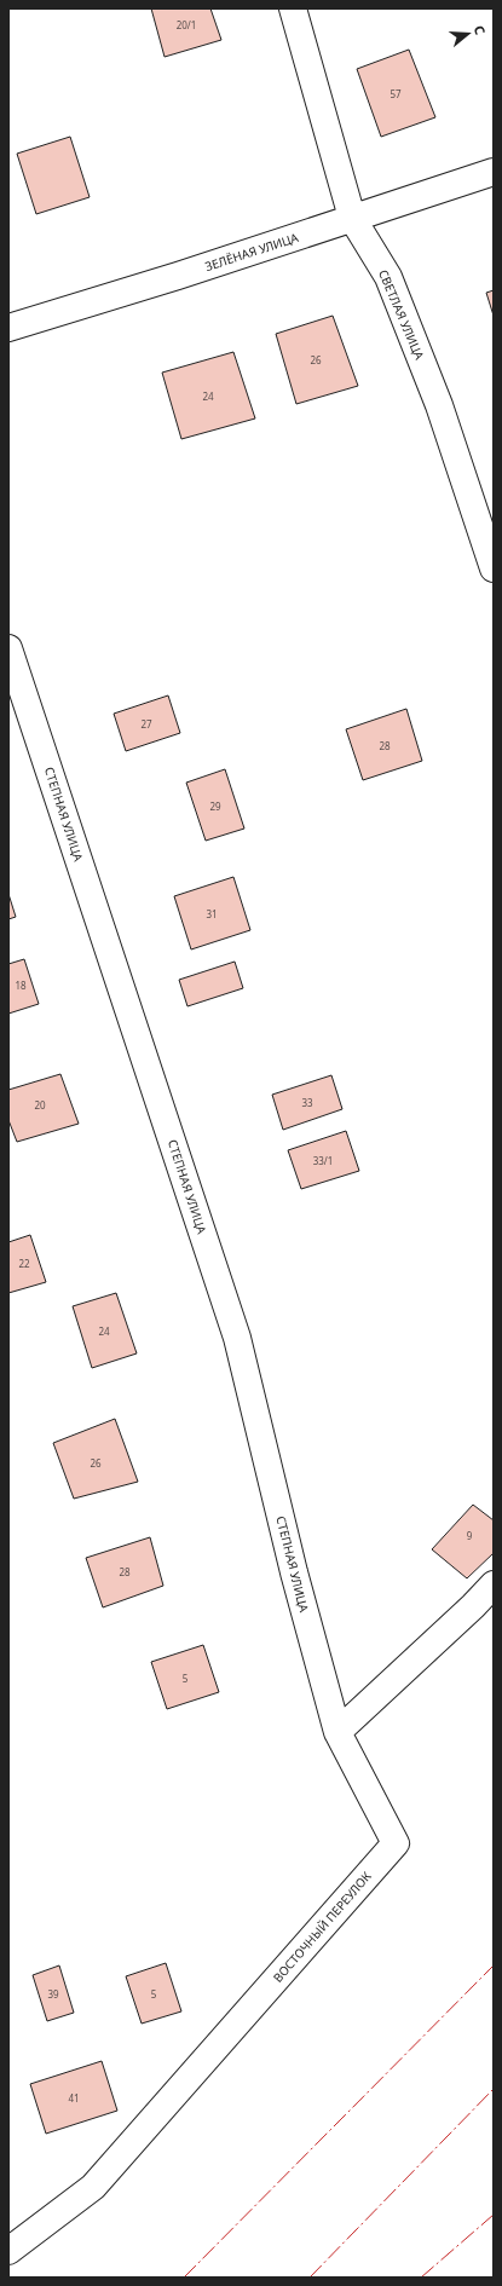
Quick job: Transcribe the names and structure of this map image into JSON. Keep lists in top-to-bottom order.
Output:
{
  "streets": {
    "street": [
      "ЗЕЛЁНАЯ УЛИЦА",
      "СВЕТЛАЯ УЛИЦА",
      "СТЕПНАЯ УЛИЦА",
      "ВОСТОЧНЫЙ ПЕРЕУЛОК"
    ]
  },
  "crossings": [
    ["ЗЕЛЁНАЯ УЛИЦА", "СВЕТЛАЯ УЛИЦА"],
    ["СТЕПНАЯ УЛИЦА", "ВОСТОЧНЫЙ ПЕРЕУЛОК"]
  ],
  "house_numbers": [
    "20/1",
    "57",
    "26",
    "24",
    "27",
    "28",
    "29",
    "31",
    "18",
    "33",
    "20",
    "33/1",
    "22",
    "24",
    "26",
    "9",
    "28",
    "5",
    "39",
    "5",
    "41"
  ],
  "north": "right"
}
